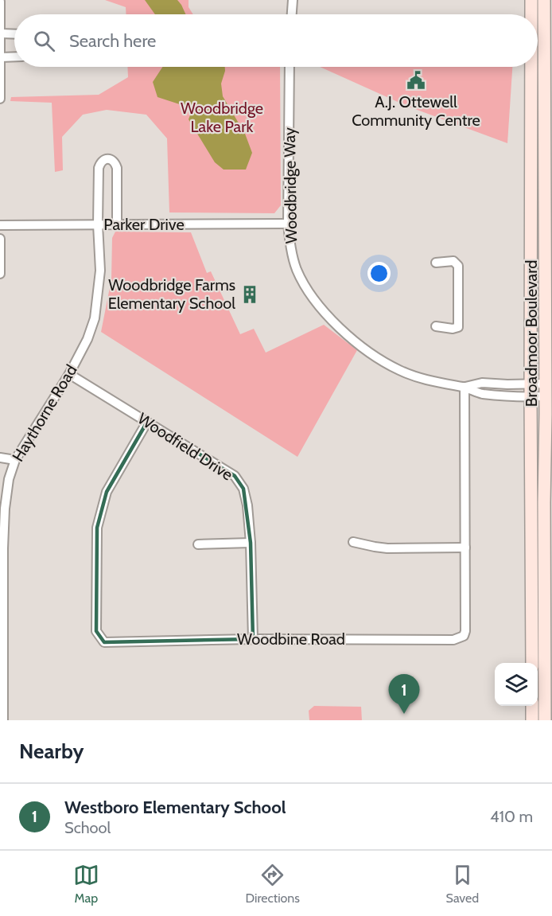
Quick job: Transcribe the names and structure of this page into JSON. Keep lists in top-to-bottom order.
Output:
{
  "streets": {
    "main road": ["Broadmoor Boulevard"],
    "street": [
      "Woodbridge Way",
      "Parker Drive",
      "Haythorne Road",
      "Woodfield Drive",
      "Woodbine Road"
    ]
  },
  "crossings": [
    ["Woodbridge Way", "Parker Drive"],
    ["Woodbridge Way", "Broadmoor Boulevard"],
    ["Woodbridge Way", "Woodbine Road"],
    ["Parker Drive", "Haythorne Road"],
    ["Haythorne Road", "Woodfield Drive"],
    ["Woodfield Drive", "Woodbine Road"]
  ],
  "parks": ["Woodbridge Lake Park"],
  "places": {
    "public building": ["A.J. Ottewell Community Centre"],
    "building": ["Woodbridge Farms Elementary School"]
  },
  "page": {
    "search": "Search here",
    "pins": "1",
    "heading": "Nearby",
    "list": [
      {
        "mark": "1",
        "name": "Westboro Elementary School",
        "note": "School",
        "value": "410 m"
      }
    ],
    "nav": ["Map", "Directions", "Saved"]
  }
}
